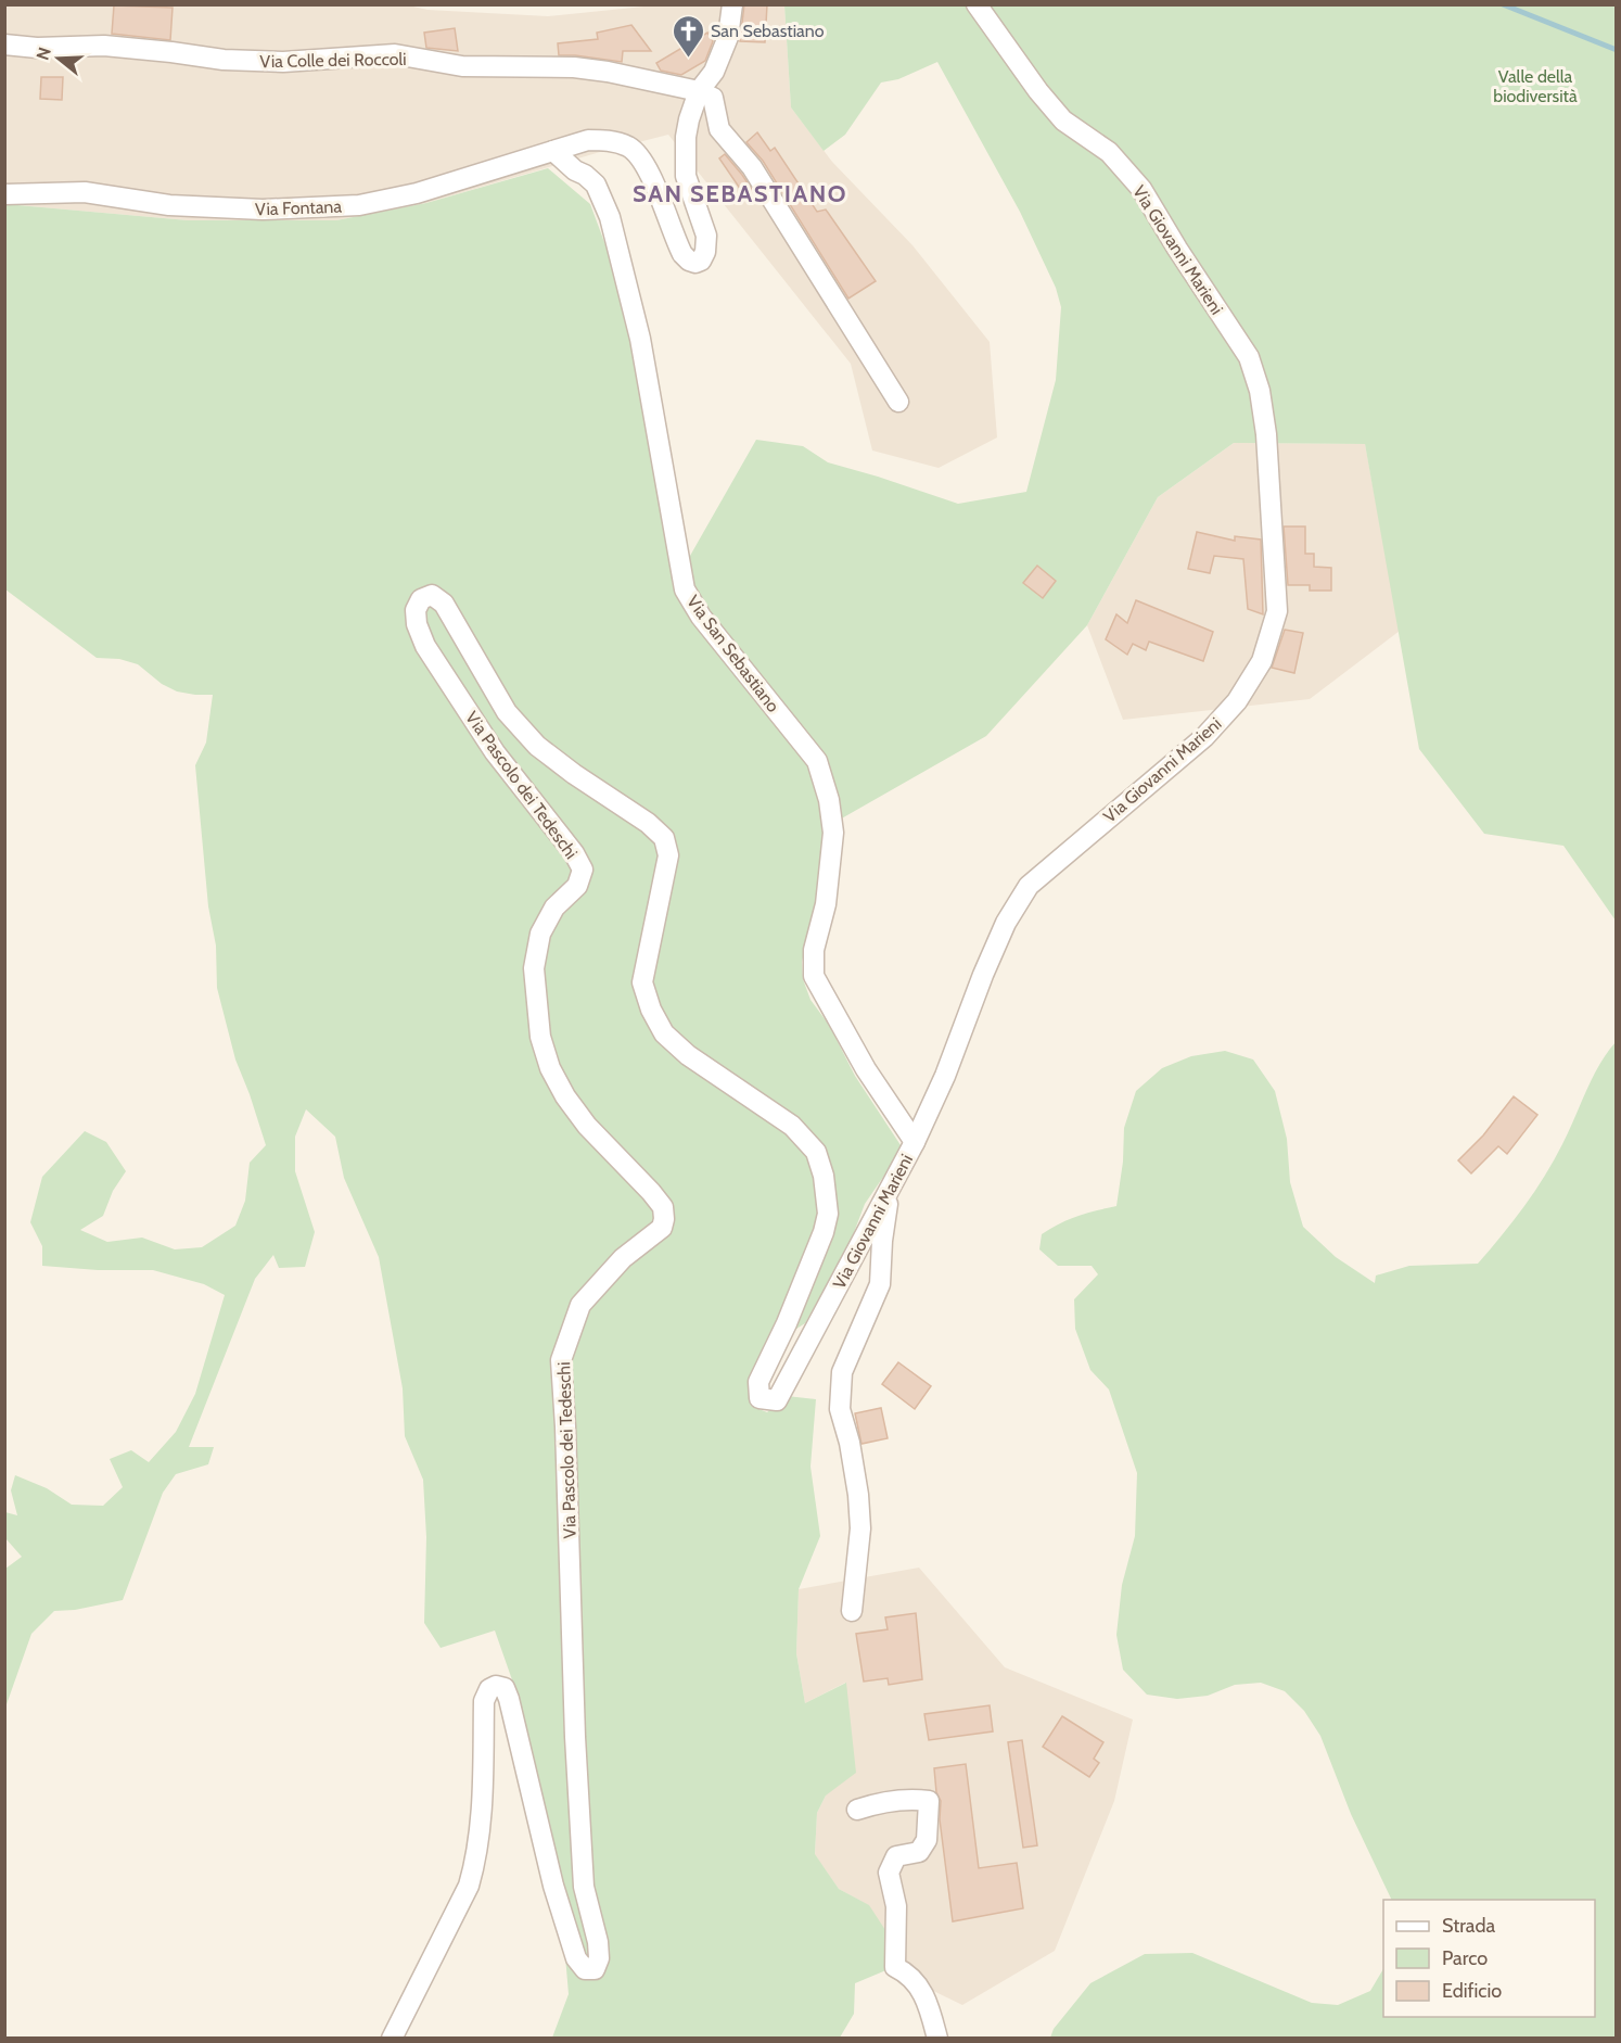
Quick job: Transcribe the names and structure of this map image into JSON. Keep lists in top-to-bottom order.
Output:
{
  "streets": {
    "street": [
      "Via Colle dei Roccoli",
      "Via Fontana",
      "Via Giovanni Marieni",
      "Via San Sebastiano",
      "Via Pascolo dei Tedeschi"
    ]
  },
  "crossings": [
    ["Via Colle dei Roccoli", "Via Fontana"],
    ["Via Fontana", "Via San Sebastiano"],
    ["Via Giovanni Marieni", "Via San Sebastiano"],
    ["Via Giovanni Marieni", "Via Pascolo dei Tedeschi"]
  ],
  "districts": ["SAN SEBASTIANO"],
  "parks": ["Valle della biodiversità"],
  "places": {
    "church": ["San Sebastiano"]
  },
  "legend": ["Strada", "Parco", "Edificio"],
  "north": "left"
}
